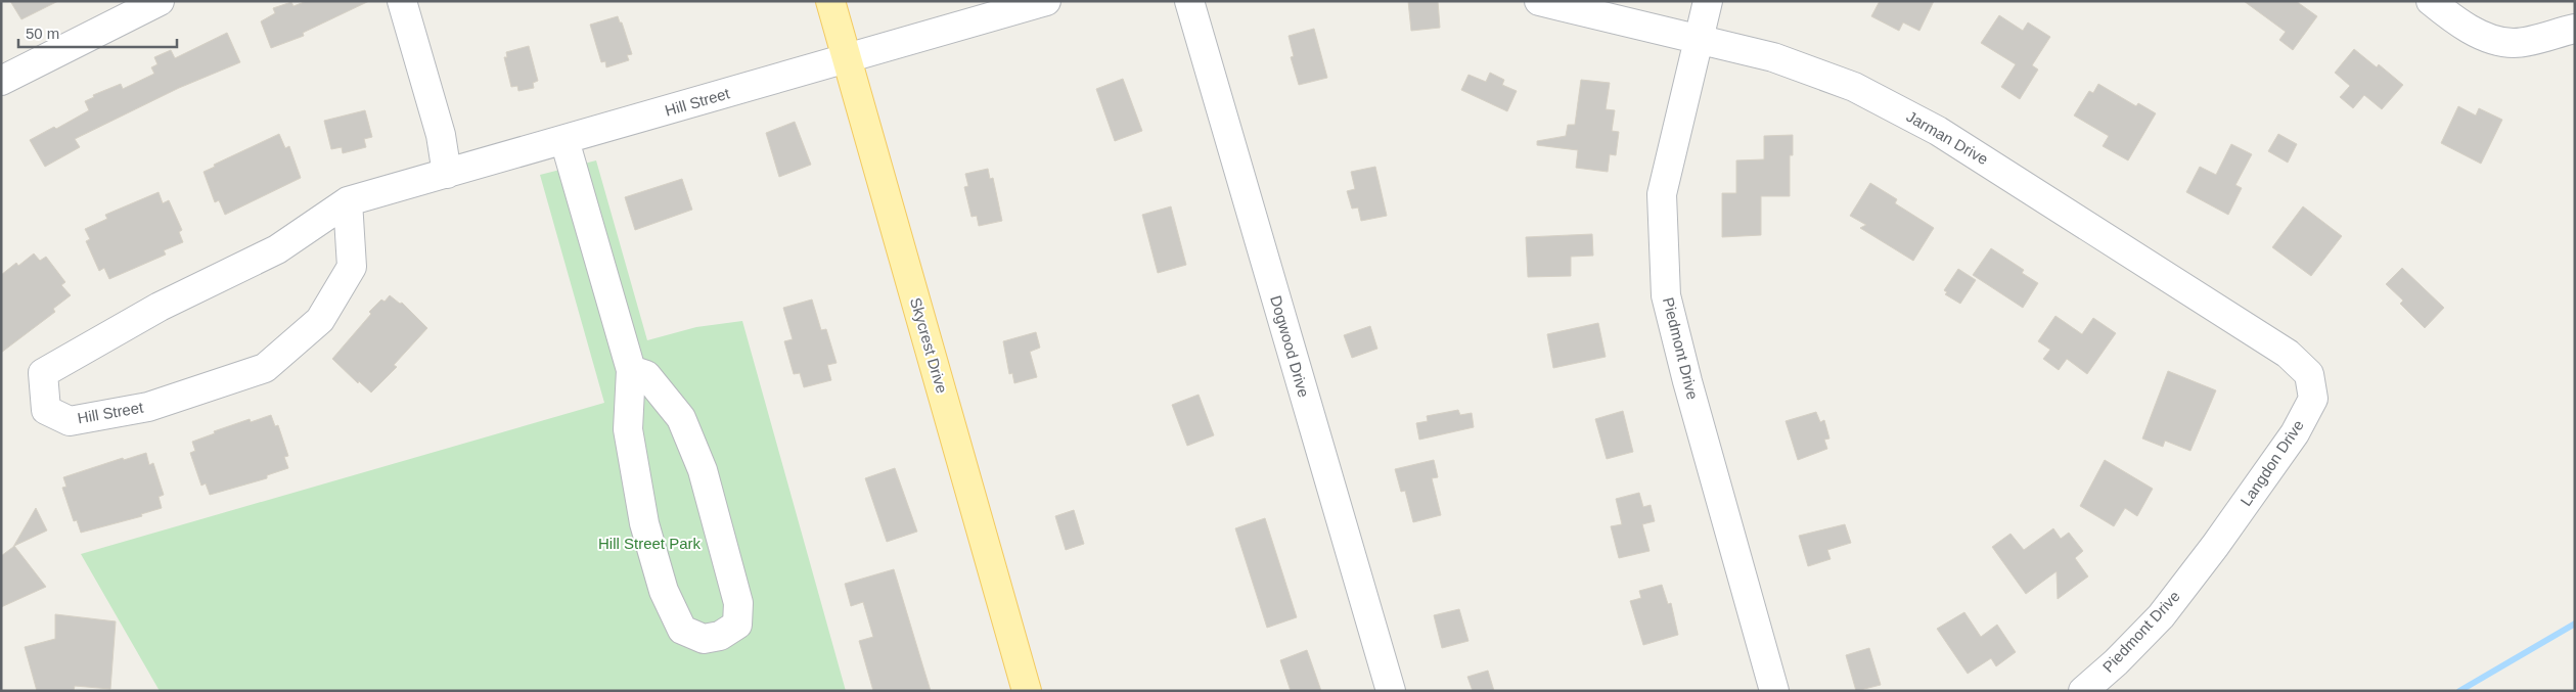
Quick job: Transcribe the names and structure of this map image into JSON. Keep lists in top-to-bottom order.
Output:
{
  "streets": {
    "main road": ["Skycrest Drive"],
    "street": [
      "Hill Street",
      "Jarman Drive",
      "Dogwood Drive",
      "Piedmont Drive",
      "Langdon Drive"
    ]
  },
  "crossings": [
    ["Hill Street", "Skycrest Drive"],
    ["Jarman Drive", "Piedmont Drive"],
    ["Jarman Drive", "Langdon Drive"],
    ["Piedmont Drive", "Langdon Drive"]
  ],
  "parks": ["Hill Street Park"],
  "scale_bar": "50 m"
}
